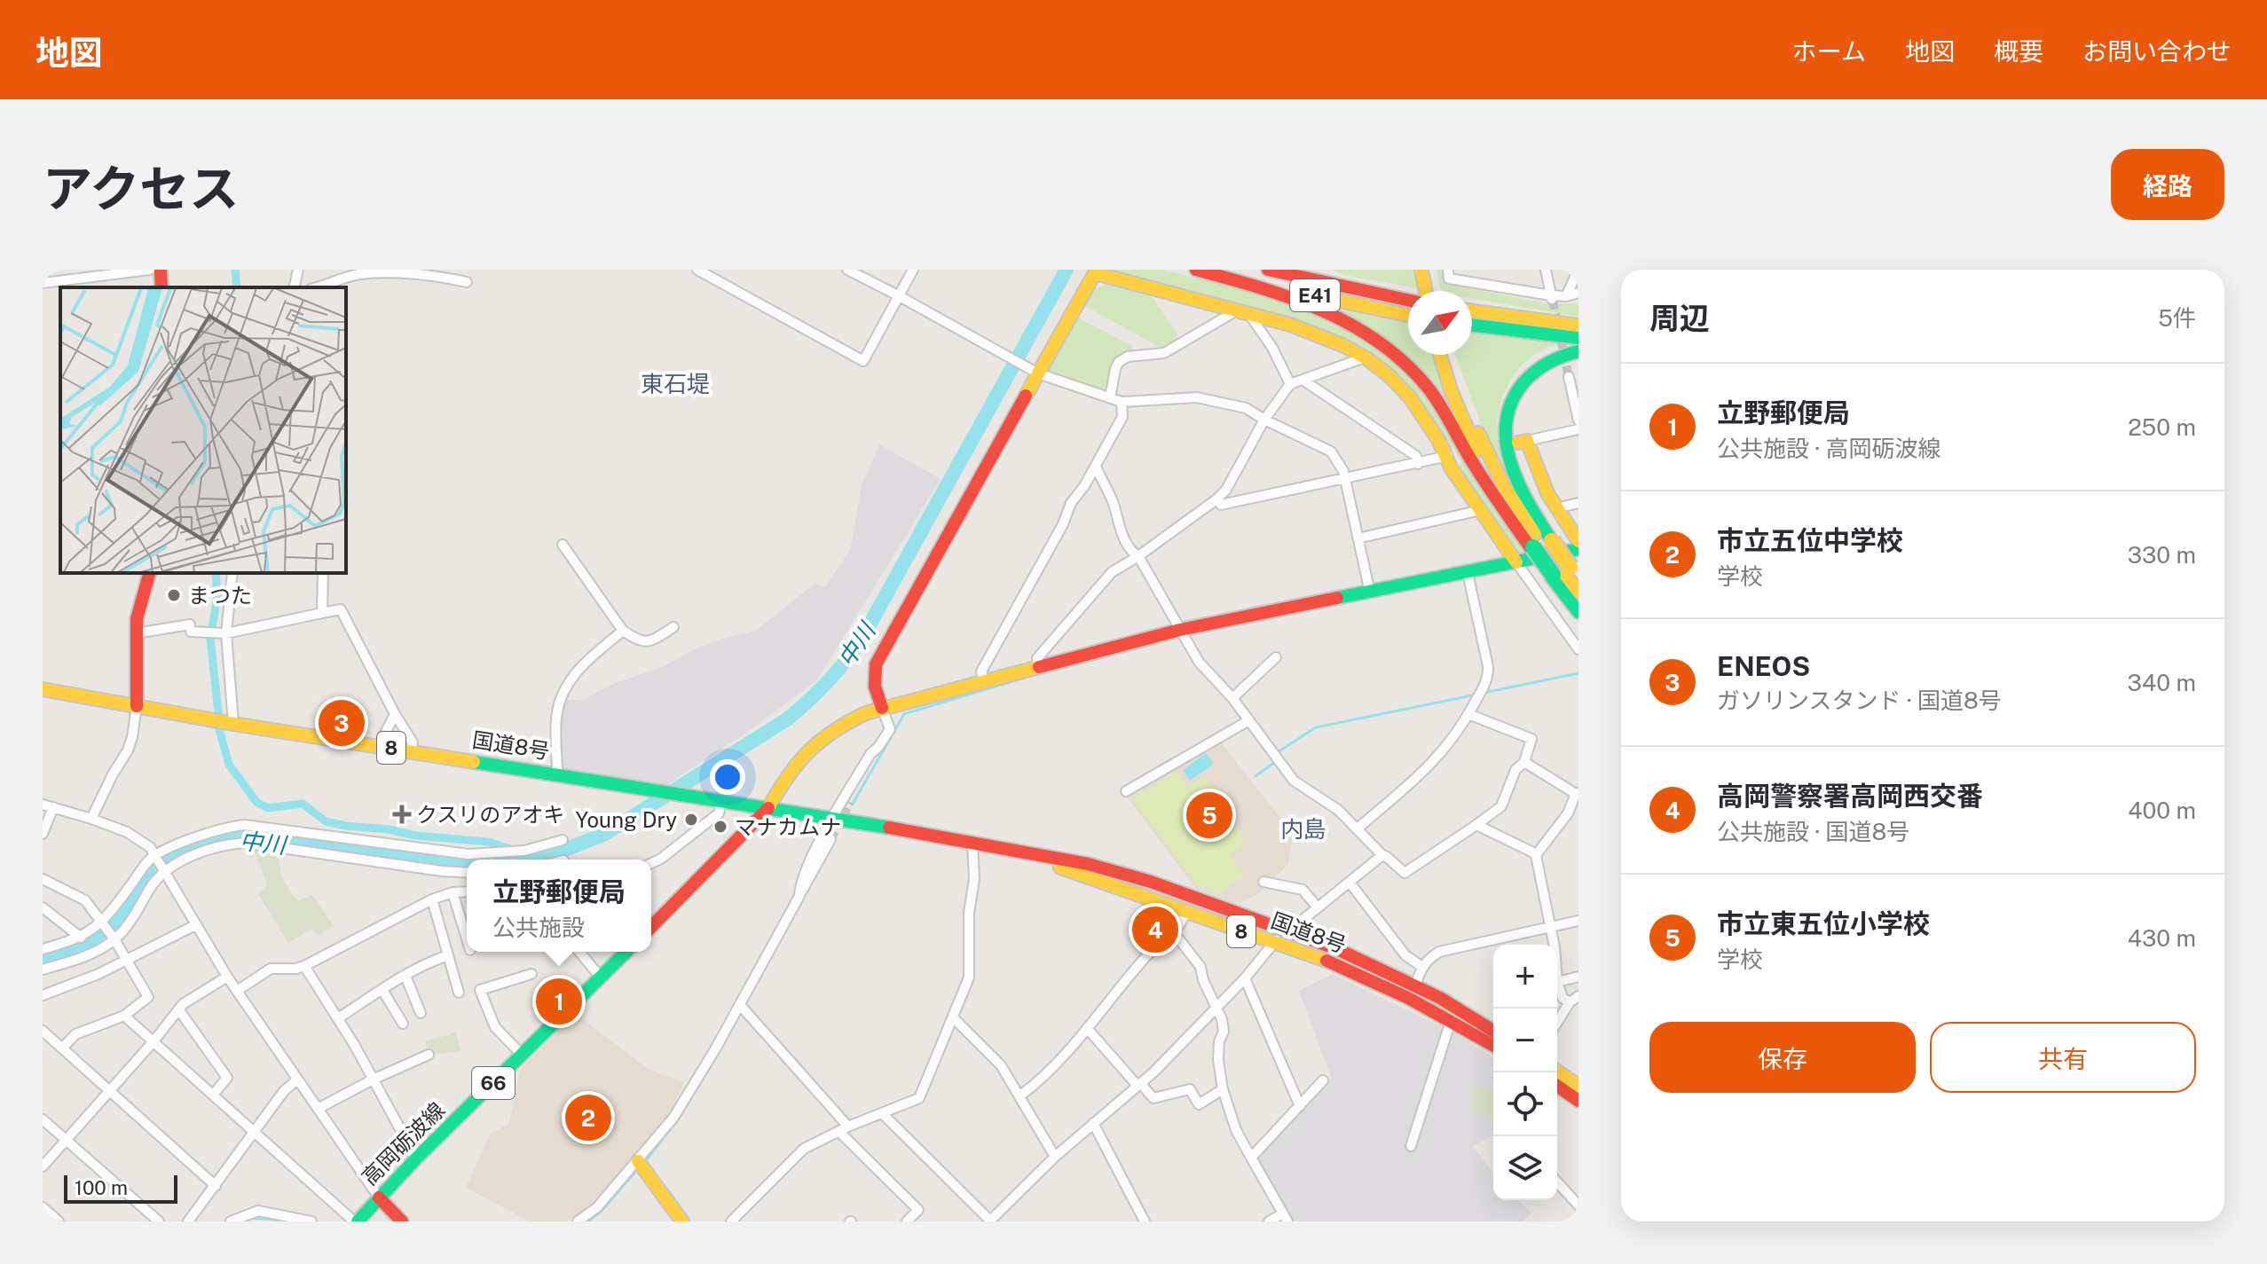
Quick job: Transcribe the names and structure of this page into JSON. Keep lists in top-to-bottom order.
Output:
{
  "streets": {
    "main road": [
      "E41",
      "国道8号",
      "8",
      "66",
      "高岡砺波線"
    ]
  },
  "districts": ["東石堤", "内島"],
  "water": ["中川"],
  "places": {
    "other": ["まつた", "Young Dry", "マナカムナ"],
    "health": ["クスリのアオキ"]
  },
  "scale_bar": "100 m",
  "north": "top right",
  "page": {
    "header": "地図",
    "nav": [
      "ホーム",
      "地図",
      "概要",
      "お問い合わせ"
    ],
    "title": "アクセス",
    "buttons": [
      "経路",
      ["保存", "共有"]
    ],
    "heading": ["周辺", "5件"],
    "list": [
      {
        "mark": "1",
        "name": "立野郵便局",
        "note": "公共施設 · 高岡砺波線",
        "value": "250 m"
      },
      {
        "mark": "2",
        "name": "市立五位中学校",
        "note": "学校",
        "value": "330 m"
      },
      {
        "mark": "3",
        "name": "ENEOS",
        "note": "ガソリンスタンド · 国道8号",
        "value": "340 m"
      },
      {
        "mark": "4",
        "name": "高岡警察署高岡西交番",
        "note": "公共施設 · 国道8号",
        "value": "400 m"
      },
      {
        "mark": "5",
        "name": "市立東五位小学校",
        "note": "学校",
        "value": "430 m"
      }
    ],
    "pins": [
      "3",
      "5",
      "4",
      "1",
      "2"
    ],
    "popup": ["立野郵便局", "公共施設"],
    "map_buttons": ["+", "−"],
    "scale": "100 m"
  }
}
